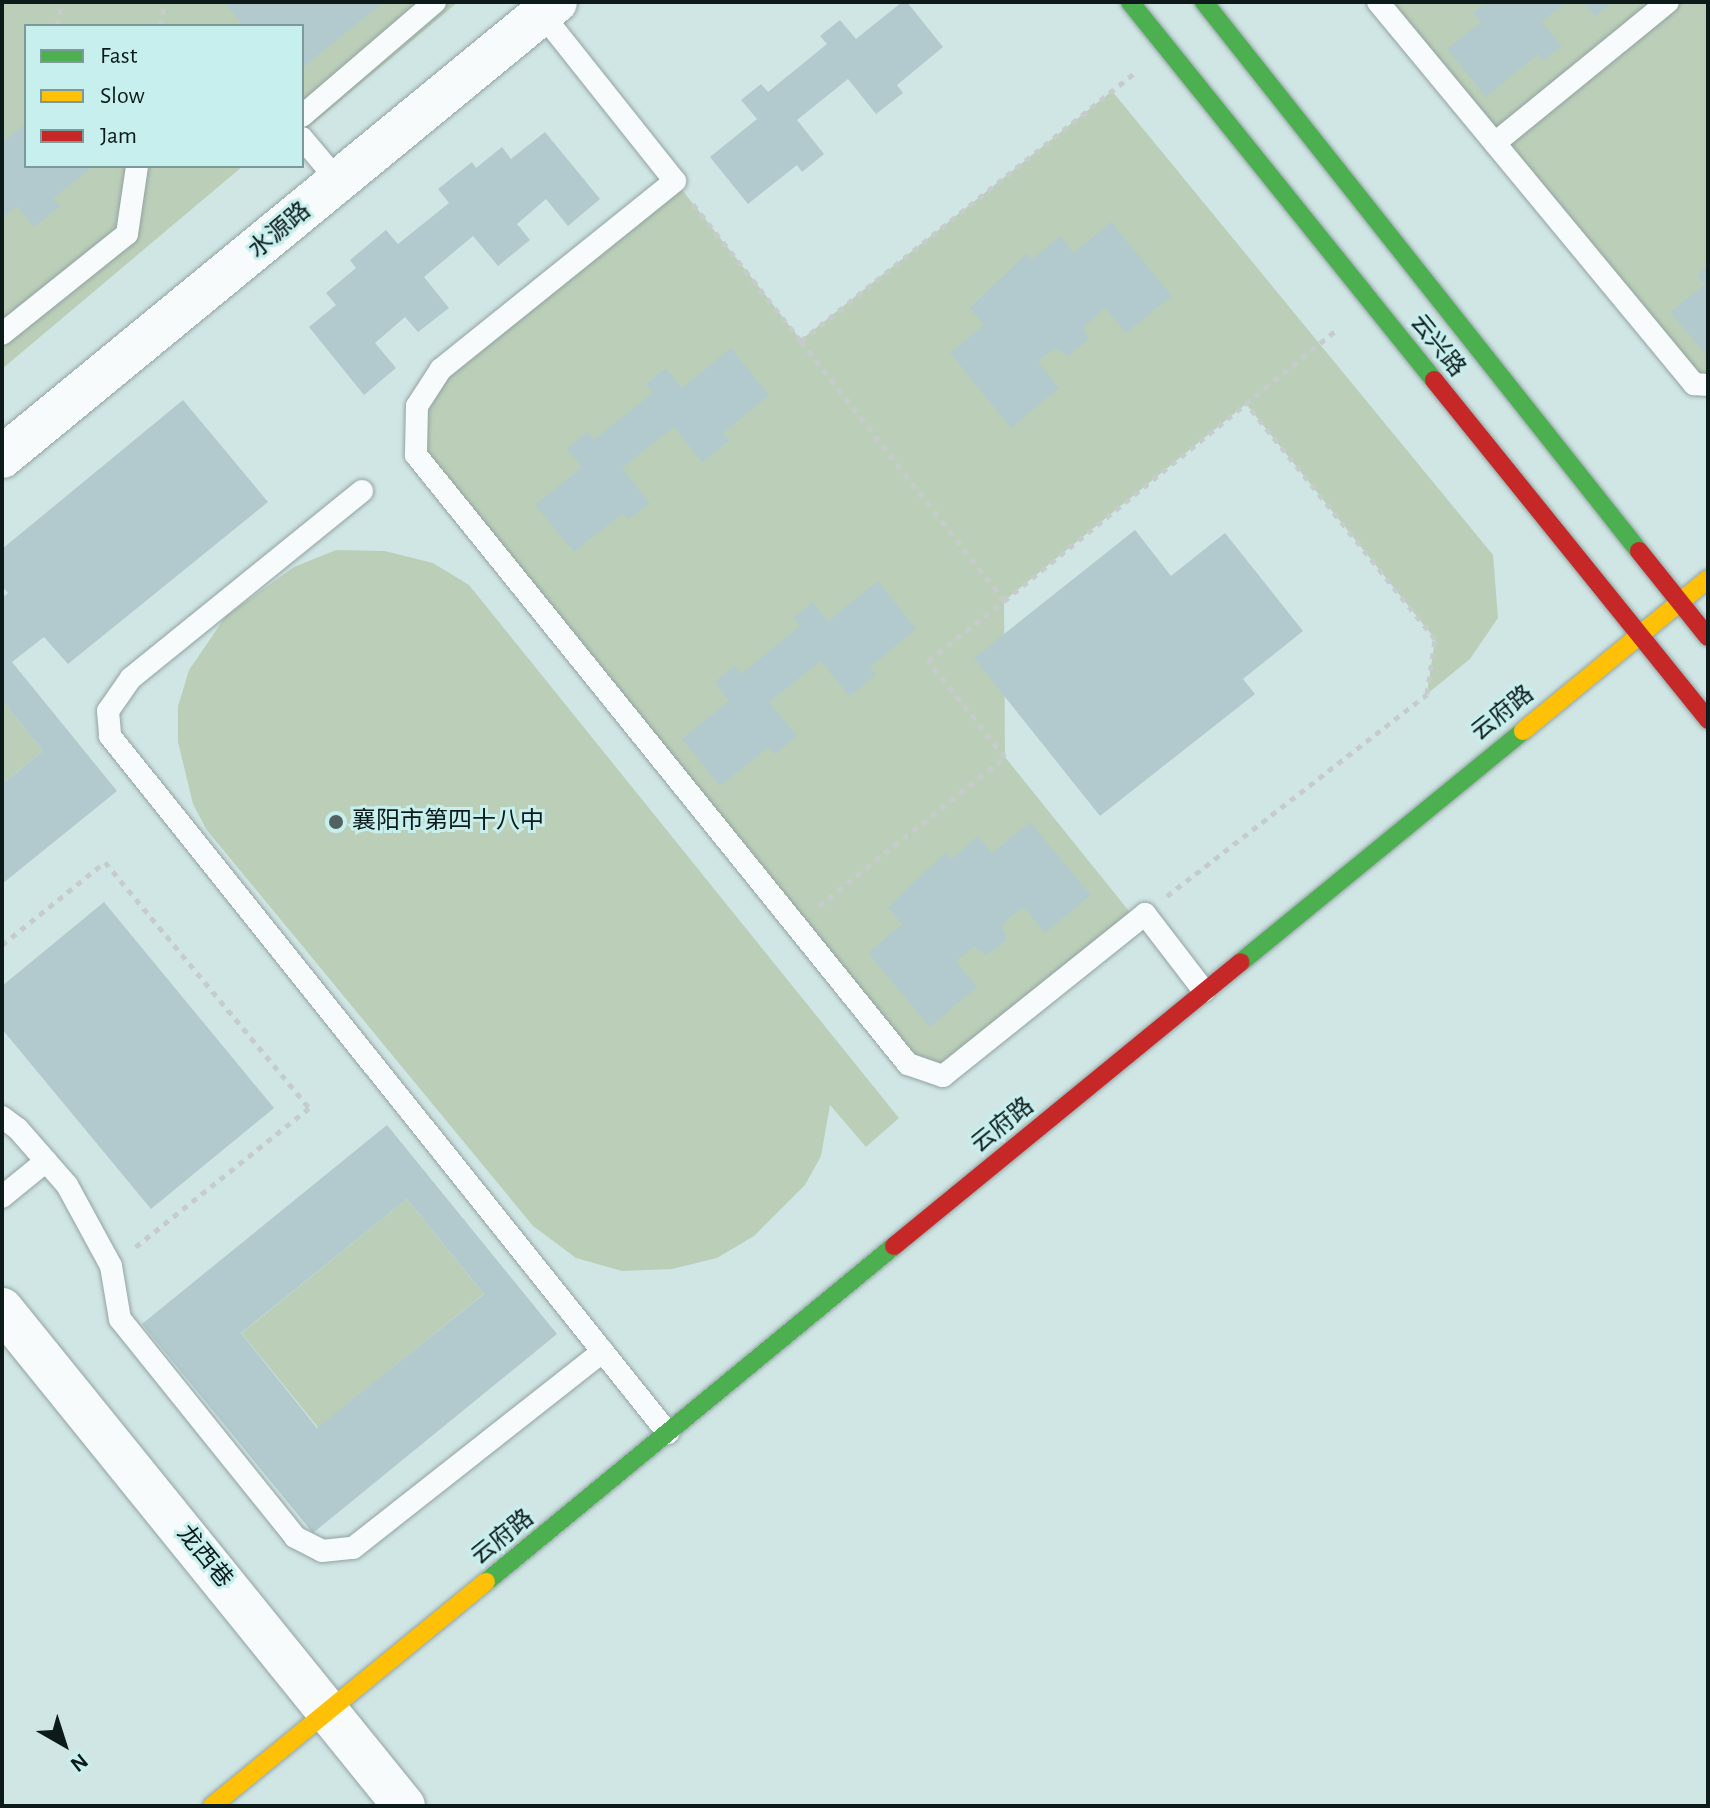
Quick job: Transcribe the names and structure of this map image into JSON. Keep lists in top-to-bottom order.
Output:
{
  "streets": {
    "street": [
      "水源路",
      "云兴路",
      "云府路",
      "龙西巷"
    ]
  },
  "crossings": [
    ["云兴路", "云府路"],
    ["云府路", "龙西巷"]
  ],
  "places": ["襄阳市第四十八中"],
  "legend": ["Fast", "Slow", "Jam"],
  "north": "bottom right"
}
